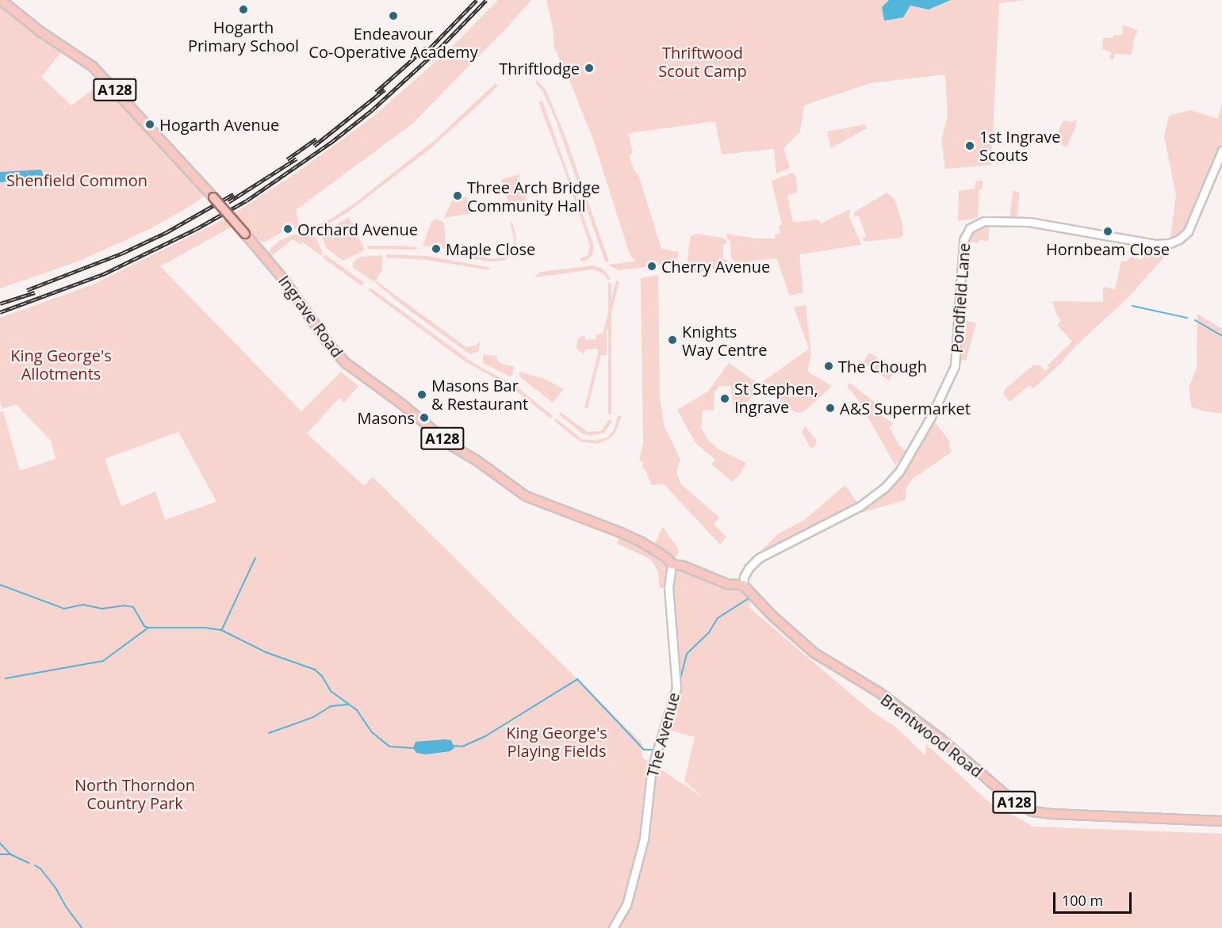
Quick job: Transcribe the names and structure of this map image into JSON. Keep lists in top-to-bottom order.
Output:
{
  "streets": {
    "main road": ["A128", "Ingrave Road", "Brentwood Road"],
    "street": ["Pondfield Lane", "The Avenue"]
  },
  "crossings": [
    ["A128", "Pondfield Lane"],
    ["A128", "Ingrave Road"],
    ["A128", "The Avenue"],
    ["A128", "Brentwood Road"],
    ["Pondfield Lane", "Brentwood Road"],
    ["Ingrave Road", "The Avenue"]
  ],
  "parks": [
    "Thriftwood Scout Camp",
    "Shenfield Common",
    "King George's Allotments",
    "King George's Playing Fields",
    "North Thorndon Country Park"
  ],
  "places": [
    "Hogarth Primary School",
    "Endeavour Co-Operative Academy",
    "Thriftlodge",
    "Hogarth Avenue",
    "1st Ingrave Scouts",
    "Three Arch Bridge Community Hall",
    "Orchard Avenue",
    "Hornbeam Close",
    "Maple Close",
    "Cherry Avenue",
    "Knights Way Centre",
    "The Chough",
    "Masons Bar & Restaurant",
    "St Stephen, Ingrave",
    "A&S Supermarket",
    "Masons"
  ],
  "scale_bar": "100 m"
}
